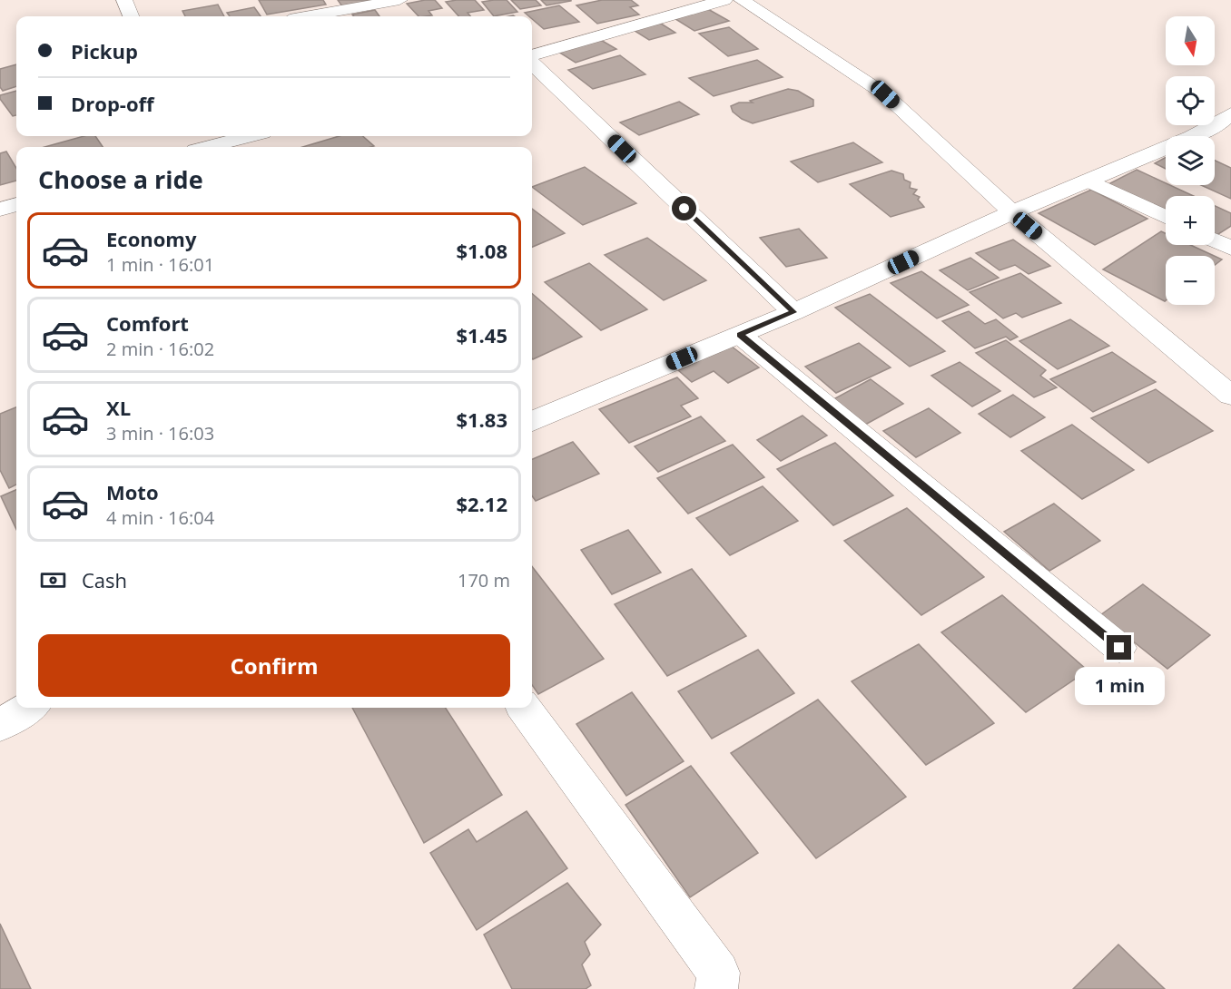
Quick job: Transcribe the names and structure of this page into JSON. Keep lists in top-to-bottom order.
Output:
{
  "north": "bottom",
  "page": {
    "map_buttons": ["+", "−"],
    "banner": ["Pickup", "Drop-off"],
    "heading": "Choose a ride",
    "list": [
      {
        "name": "Economy",
        "note": "1 min · 16:01",
        "value": "$1.08"
      },
      {
        "name": "Comfort",
        "note": "2 min · 16:02",
        "value": "$1.45"
      },
      {
        "name": "XL",
        "note": "3 min · 16:03",
        "value": "$1.83"
      },
      {
        "name": "Moto",
        "note": "4 min · 16:04",
        "value": "$2.12"
      }
    ],
    "pay": ["Cash", "170 m"],
    "buttons": "Confirm",
    "bubble": "1 min"
  }
}
